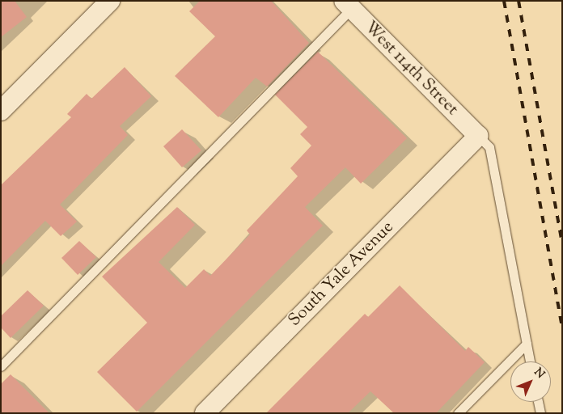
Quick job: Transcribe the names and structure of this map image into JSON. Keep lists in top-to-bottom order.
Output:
{
  "streets": {
    "street": ["West 114th Street", "South Yale Avenue"]
  },
  "crossings": [
    ["West 114th Street", "South Yale Avenue"]
  ],
  "north": "top right"
}
